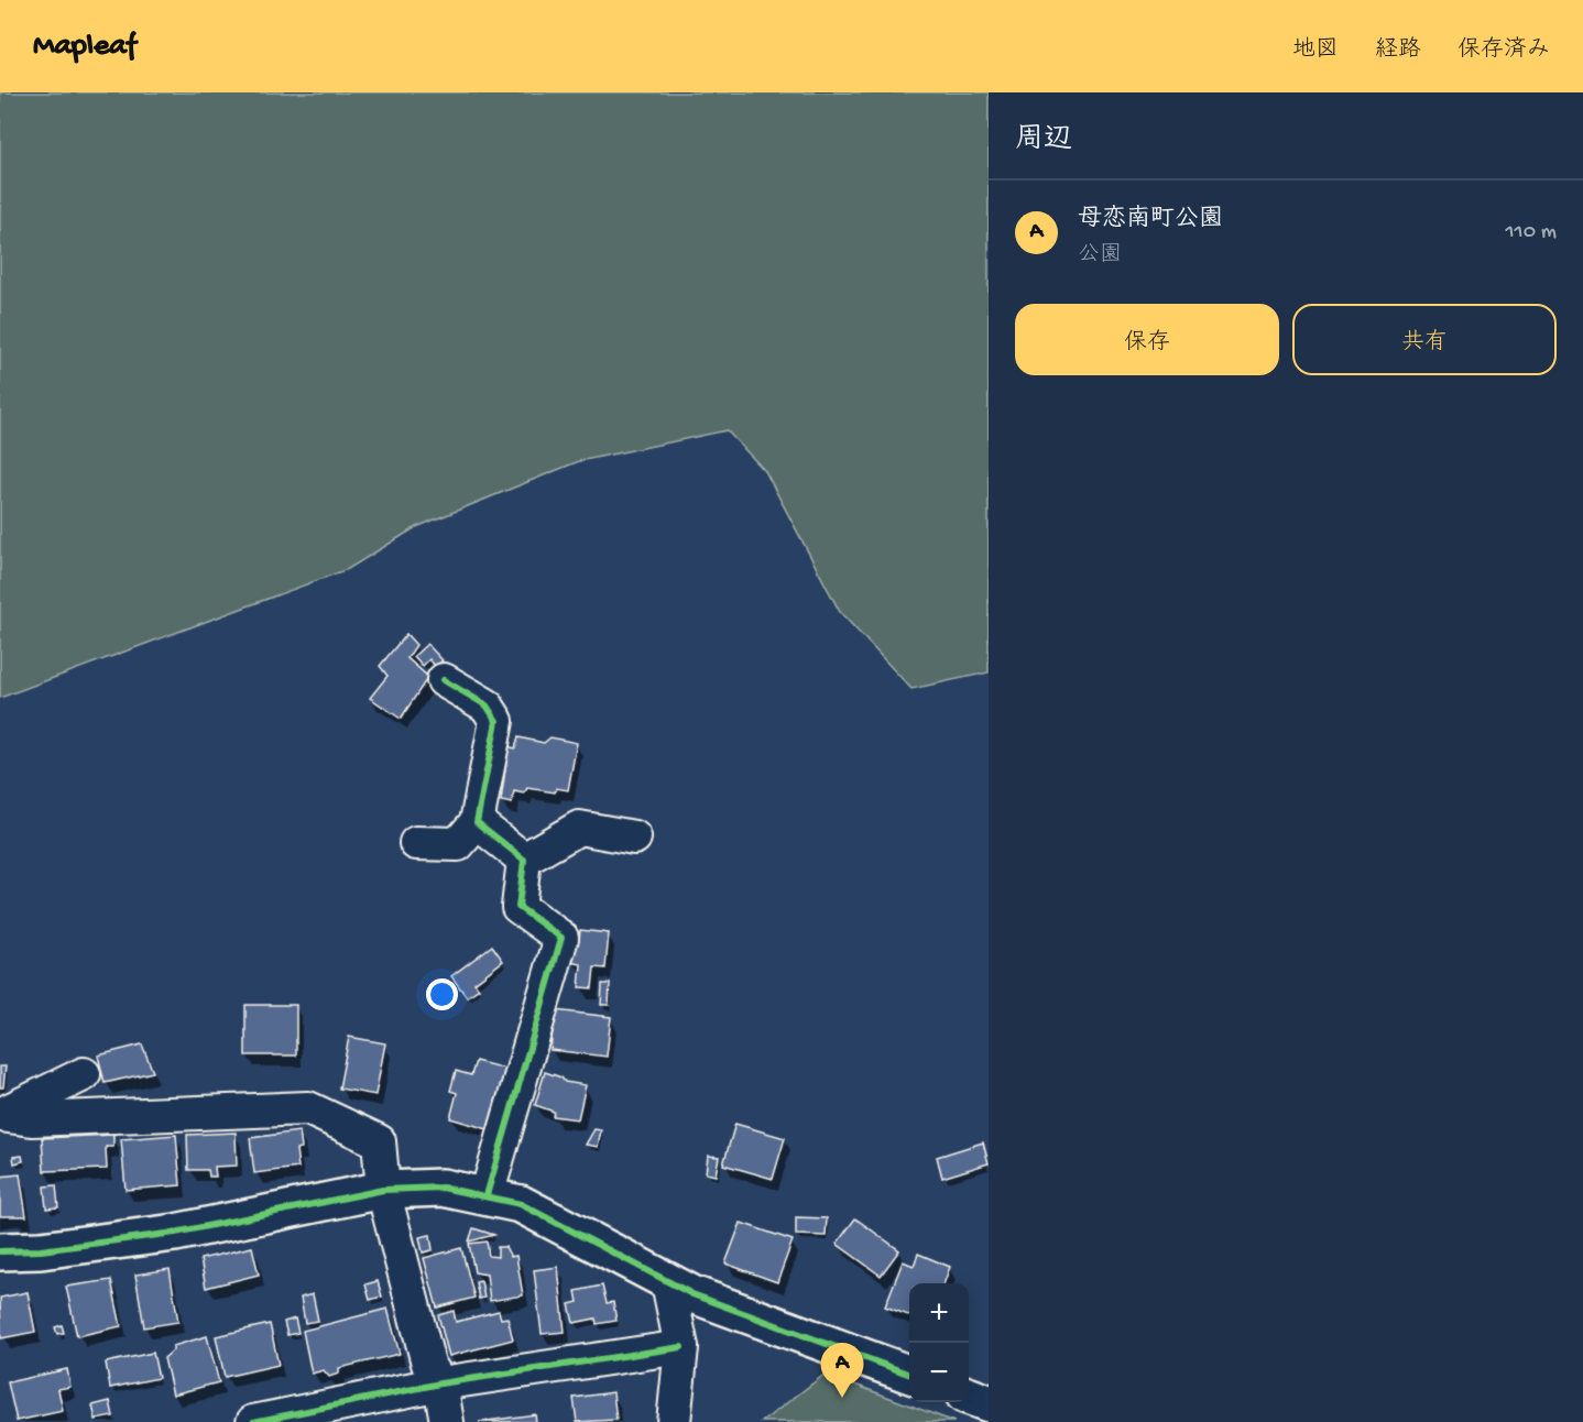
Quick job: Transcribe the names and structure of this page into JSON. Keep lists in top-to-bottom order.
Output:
{
  "page": {
    "header": "Mapleaf",
    "nav": ["地図", "経路", "保存済み"],
    "heading": "周辺",
    "list": [
      {
        "mark": "A",
        "name": "母恋南町公園",
        "note": "公園",
        "value": "110 m"
      }
    ],
    "buttons": ["保存", "共有"],
    "map_buttons": ["+", "−"],
    "pins": "A"
  }
}
